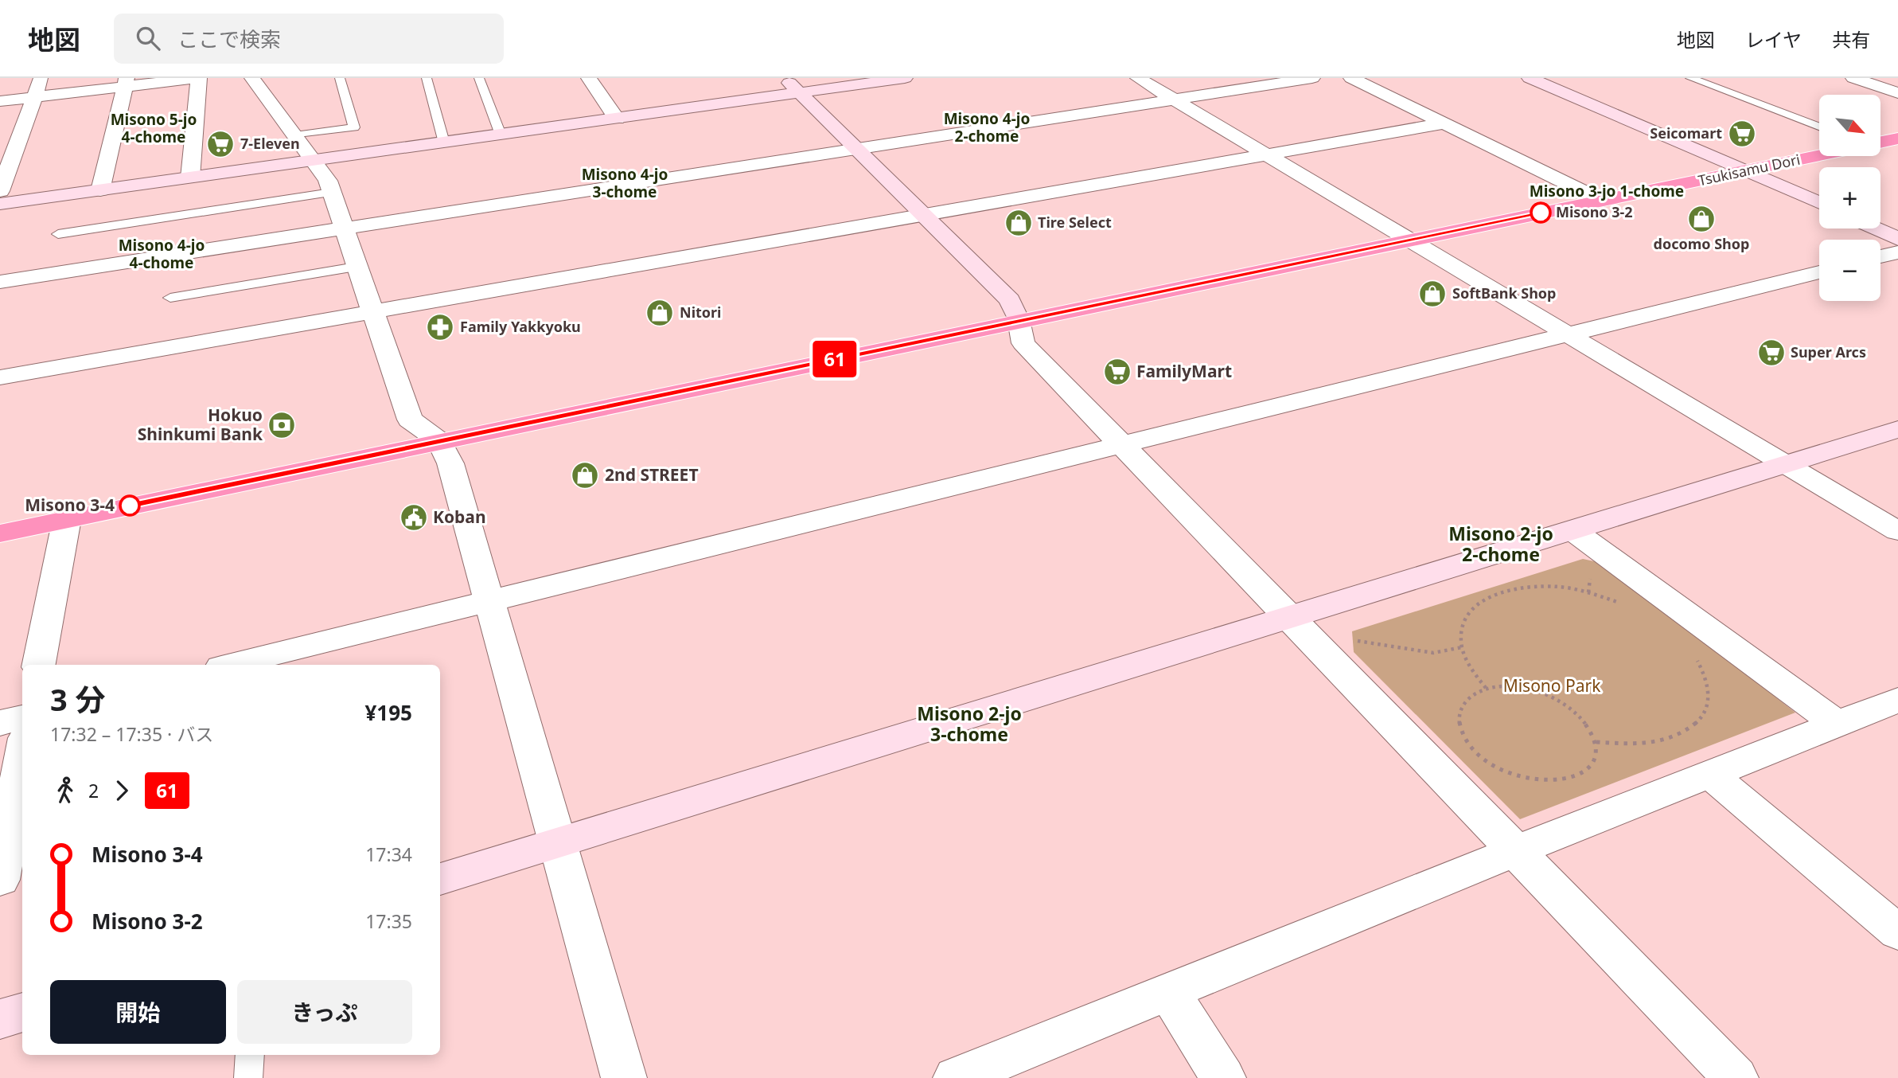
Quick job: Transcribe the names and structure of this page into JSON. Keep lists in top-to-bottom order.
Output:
{
  "streets": {
    "highway": ["Tsukisamu Dori"]
  },
  "districts": [
    "Misono 4-jo 2-chome",
    "Misono 5-jo 4-chome",
    "Misono 4-jo 3-chome",
    "Misono 3-jo 1-chome",
    "Misono 4-jo 4-chome",
    "Misono 2-jo 2-chome",
    "Misono 2-jo 3-chome"
  ],
  "parks": ["Misono Park"],
  "places": {
    "supermarket": [
      "Seicomart",
      "7-Eleven",
      "Super Arcs",
      "FamilyMart"
    ],
    "other": ["Misono 3-2", "Misono 3-4"],
    "shop": [
      "docomo Shop",
      "Tire Select",
      "SoftBank Shop",
      "Nitori",
      "2nd STREET"
    ],
    "pharmacy": ["Family Yakkyoku"],
    "bank": ["Hokuo Shinkumi Bank"],
    "public building": ["Koban"]
  },
  "lines": ["bus line 61"],
  "north": "bottom right",
  "page": {
    "header": "地図",
    "search": "ここで検索",
    "nav": ["地図", "レイヤ", "共有"],
    "on_map": "61",
    "map_buttons": ["+", "−"],
    "heading": ["3 分", "17:32 – 17:35 · バス", "¥195"],
    "legs": ["2", "61"],
    "list": [
      {
        "name": "Misono 3-4",
        "value": "17:34"
      },
      {
        "name": "Misono 3-2",
        "value": "17:35"
      }
    ],
    "buttons": ["開始", "きっぷ"]
  }
}
